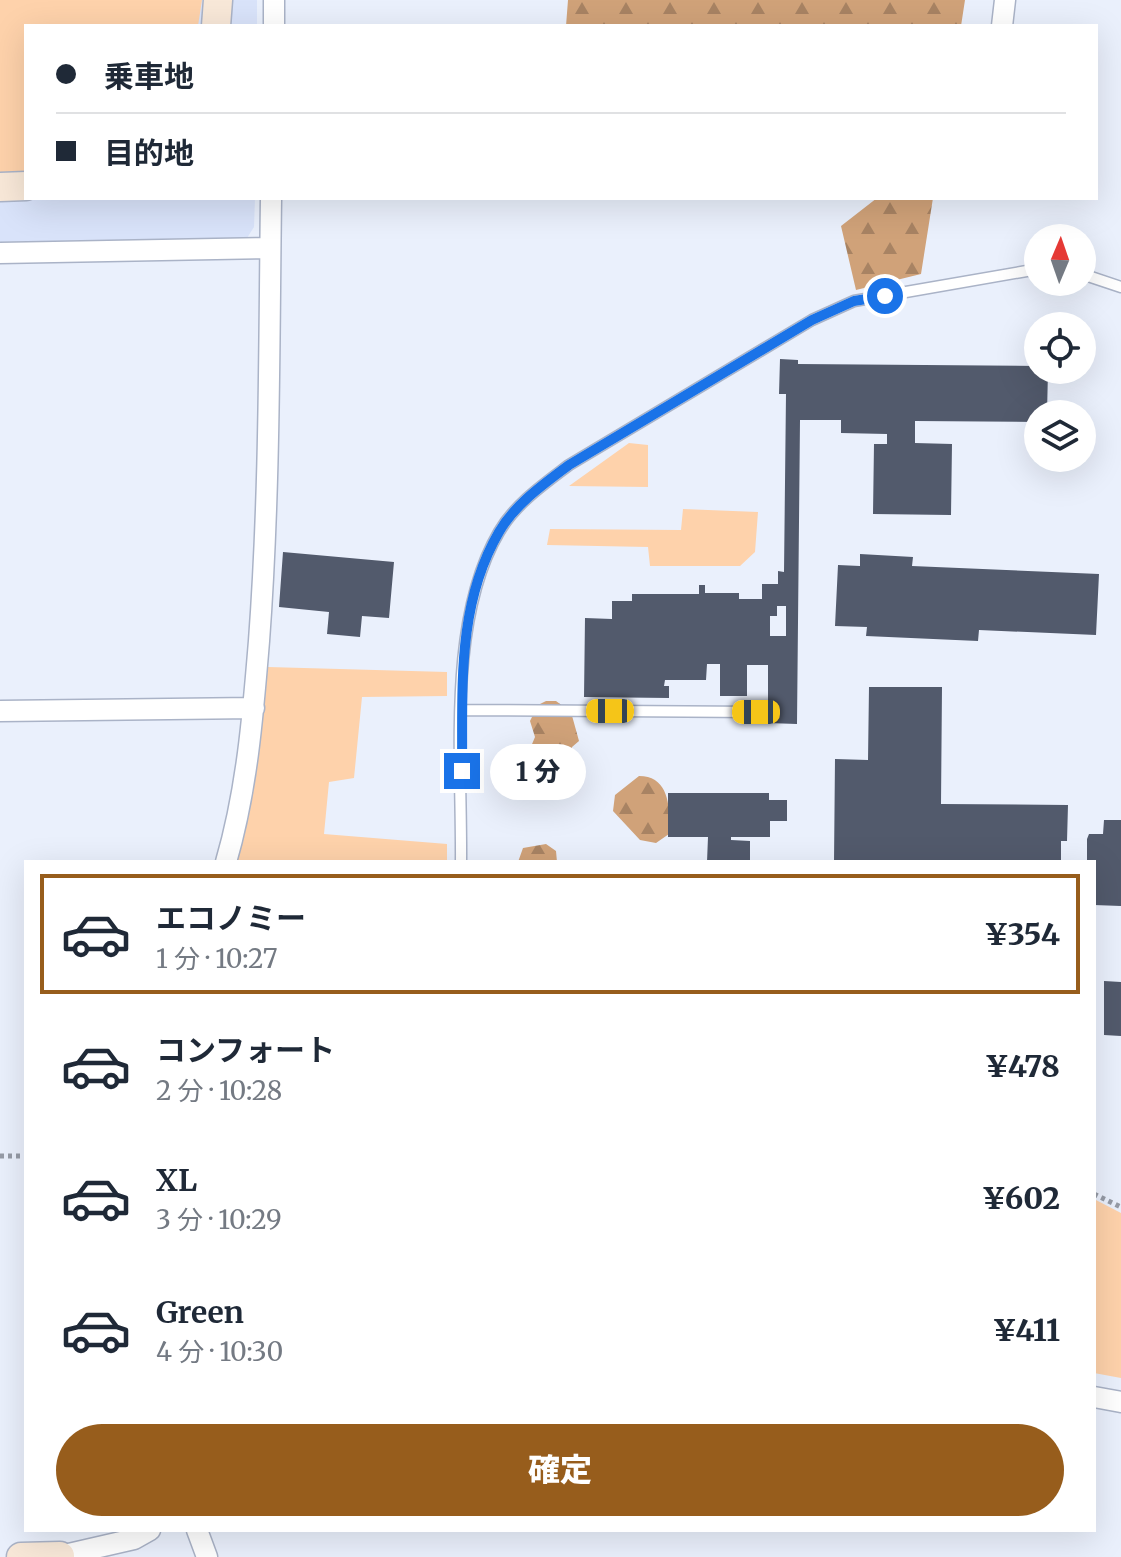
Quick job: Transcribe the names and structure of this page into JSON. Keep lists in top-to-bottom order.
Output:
{
  "north": "top",
  "page": {
    "banner": ["乗車地", "目的地"],
    "bubble": "1 分",
    "list": [
      {
        "name": "エコノミー",
        "note": "1 分 · 10:27",
        "value": "¥354"
      },
      {
        "name": "コンフォート",
        "note": "2 分 · 10:28",
        "value": "¥478"
      },
      {
        "name": "XL",
        "note": "3 分 · 10:29",
        "value": "¥602"
      },
      {
        "name": "Green",
        "note": "4 分 · 10:30",
        "value": "¥411"
      }
    ],
    "buttons": "確定"
  }
}
